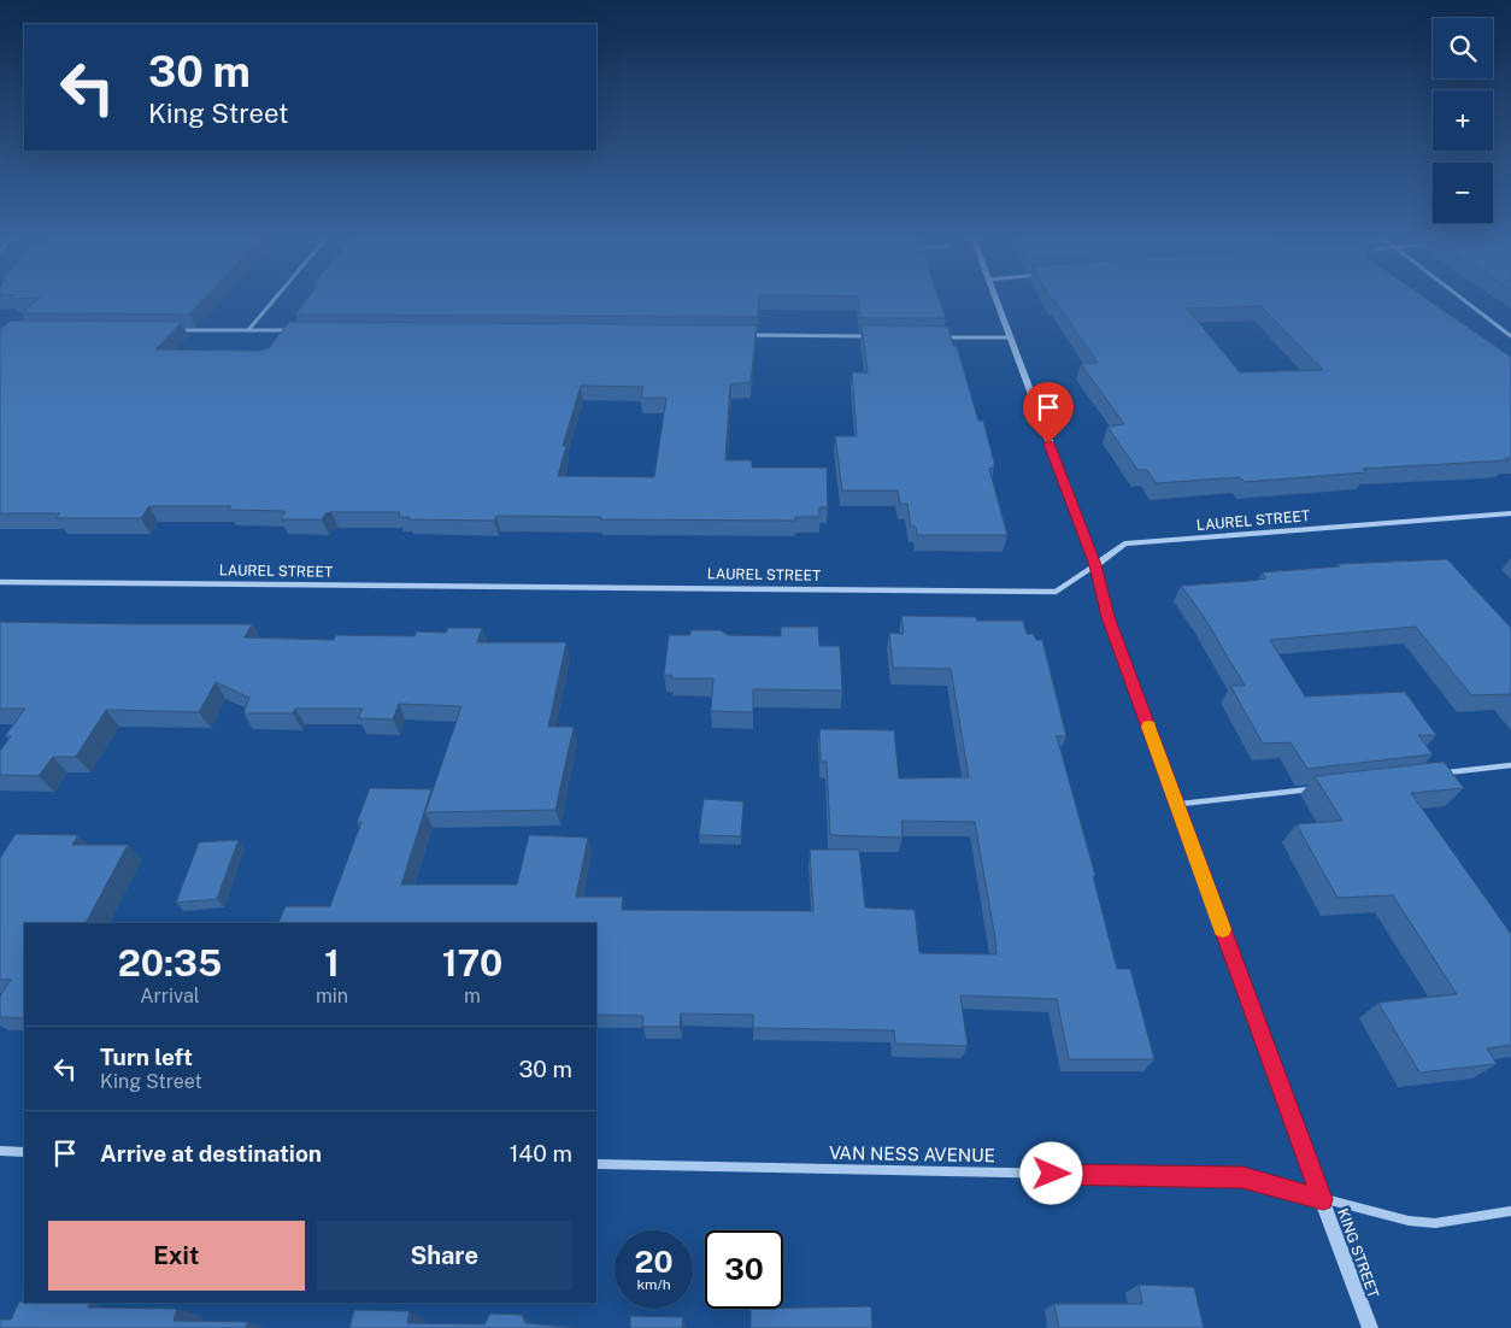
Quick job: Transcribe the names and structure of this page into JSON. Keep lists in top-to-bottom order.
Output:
{
  "streets": {
    "street": ["LAUREL STREET", "VAN NESS AVENUE", "KING STREET"]
  },
  "crossings": [
    ["LAUREL STREET", "KING STREET"],
    ["VAN NESS AVENUE", "KING STREET"]
  ],
  "page": {
    "map_buttons": ["+", "−"],
    "turn": ["30 m", "King Street"],
    "eta": [
      "20:35",
      "Arrival",
      "1",
      "min",
      "170",
      "m"
    ],
    "list": [
      {
        "name": "Turn left",
        "note": "King Street",
        "value": "30 m"
      },
      {
        "name": "Arrive at destination",
        "value": "140 m"
      }
    ],
    "buttons": ["Exit", "Share"],
    "speed": "20 km/h",
    "limit": "30"
  }
}
